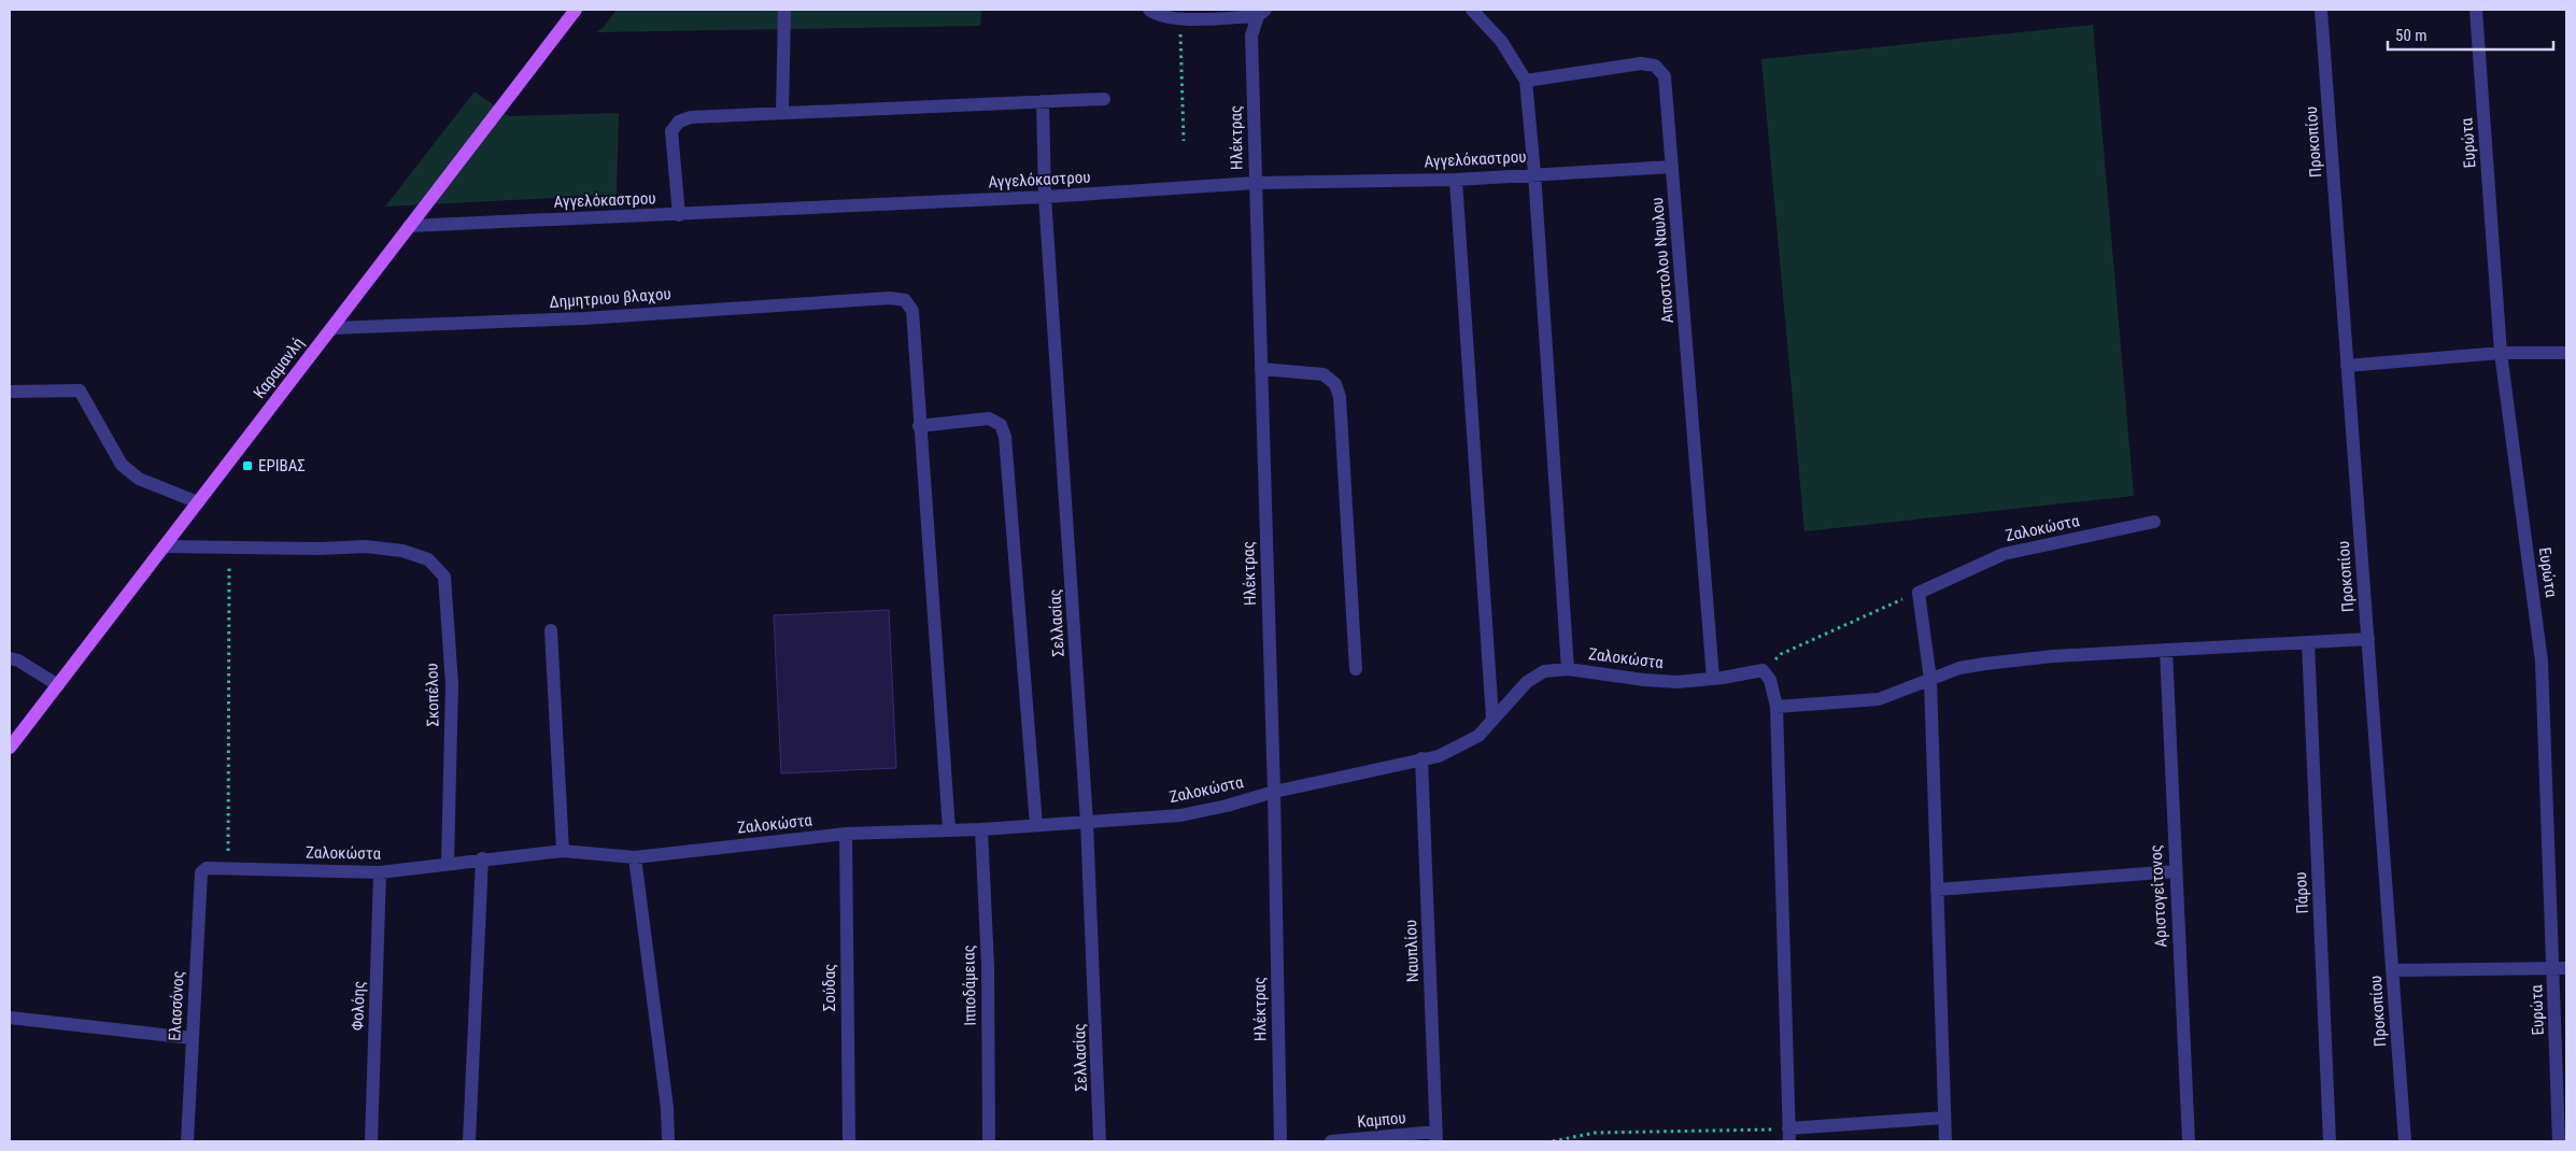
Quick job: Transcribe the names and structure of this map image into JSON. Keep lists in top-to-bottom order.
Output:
{
  "streets": {
    "main road": ["Καραμανλή"],
    "street": [
      "Ηλέκτρας",
      "Προκοπίου",
      "Ευρώτα",
      "Αγγελόκαστρου",
      "Αποστολου Ναυλου",
      "Δημητριου βλαχου",
      "Ζαλοκώστα",
      "Σελλασίας",
      "Σκοπέλου",
      "Πάρου",
      "Αριστογείτονος",
      "Ναυπλίου",
      "Ιπποδάμειας",
      "Σούδας",
      "Ελασσόνος",
      "Φολόης",
      "Καμπου"
    ]
  },
  "crossings": [
    ["Ηλέκτρας", "Αγγελόκαστρου"],
    ["Ηλέκτρας", "Ζαλοκώστα"],
    ["Αγγελόκαστρου", "Αποστολου Ναυλου"],
    ["Αγγελόκαστρου", "Καραμανλή"],
    ["Αγγελόκαστρου", "Σελλασίας"],
    ["Αποστολου Ναυλου", "Ζαλοκώστα"],
    ["Δημητριου βλαχου", "Καραμανλή"],
    ["Καραμανλή", "Σκοπέλου"],
    ["Ζαλοκώστα", "Σελλασίας"],
    ["Ζαλοκώστα", "Σκοπέλου"],
    ["Ζαλοκώστα", "Ναυπλίου"],
    ["Ζαλοκώστα", "Ιπποδάμειας"],
    ["Ζαλοκώστα", "Σούδας"],
    ["Ζαλοκώστα", "Ελασσόνος"],
    ["Ζαλοκώστα", "Φολόης"],
    ["Ναυπλίου", "Καμπου"]
  ],
  "places": {
    "transit": ["ΕΡΙΒΑΣ"]
  },
  "scale_bar": "50 m"
}
